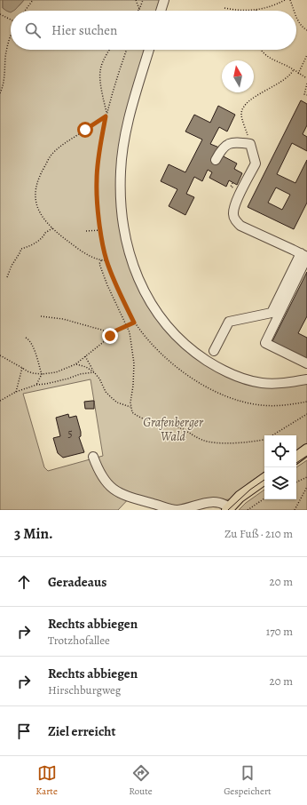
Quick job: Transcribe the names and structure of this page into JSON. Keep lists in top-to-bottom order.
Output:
{
  "parks": ["Grafenberger Wald"],
  "house_numbers": ["5"],
  "north": "top",
  "page": {
    "search": "Hier suchen",
    "heading": ["3 Min.", "Zu Fuß · 210 m"],
    "list": [
      ["Geradeaus", "20 m"],
      ["Rechts abbiegen", "Trotzhofallee", "170 m"],
      ["Rechts abbiegen", "Hirschburgweg", "20 m"],
      "Ziel erreicht"
    ],
    "nav": ["Karte", "Route", "Gespeichert"]
  }
}
